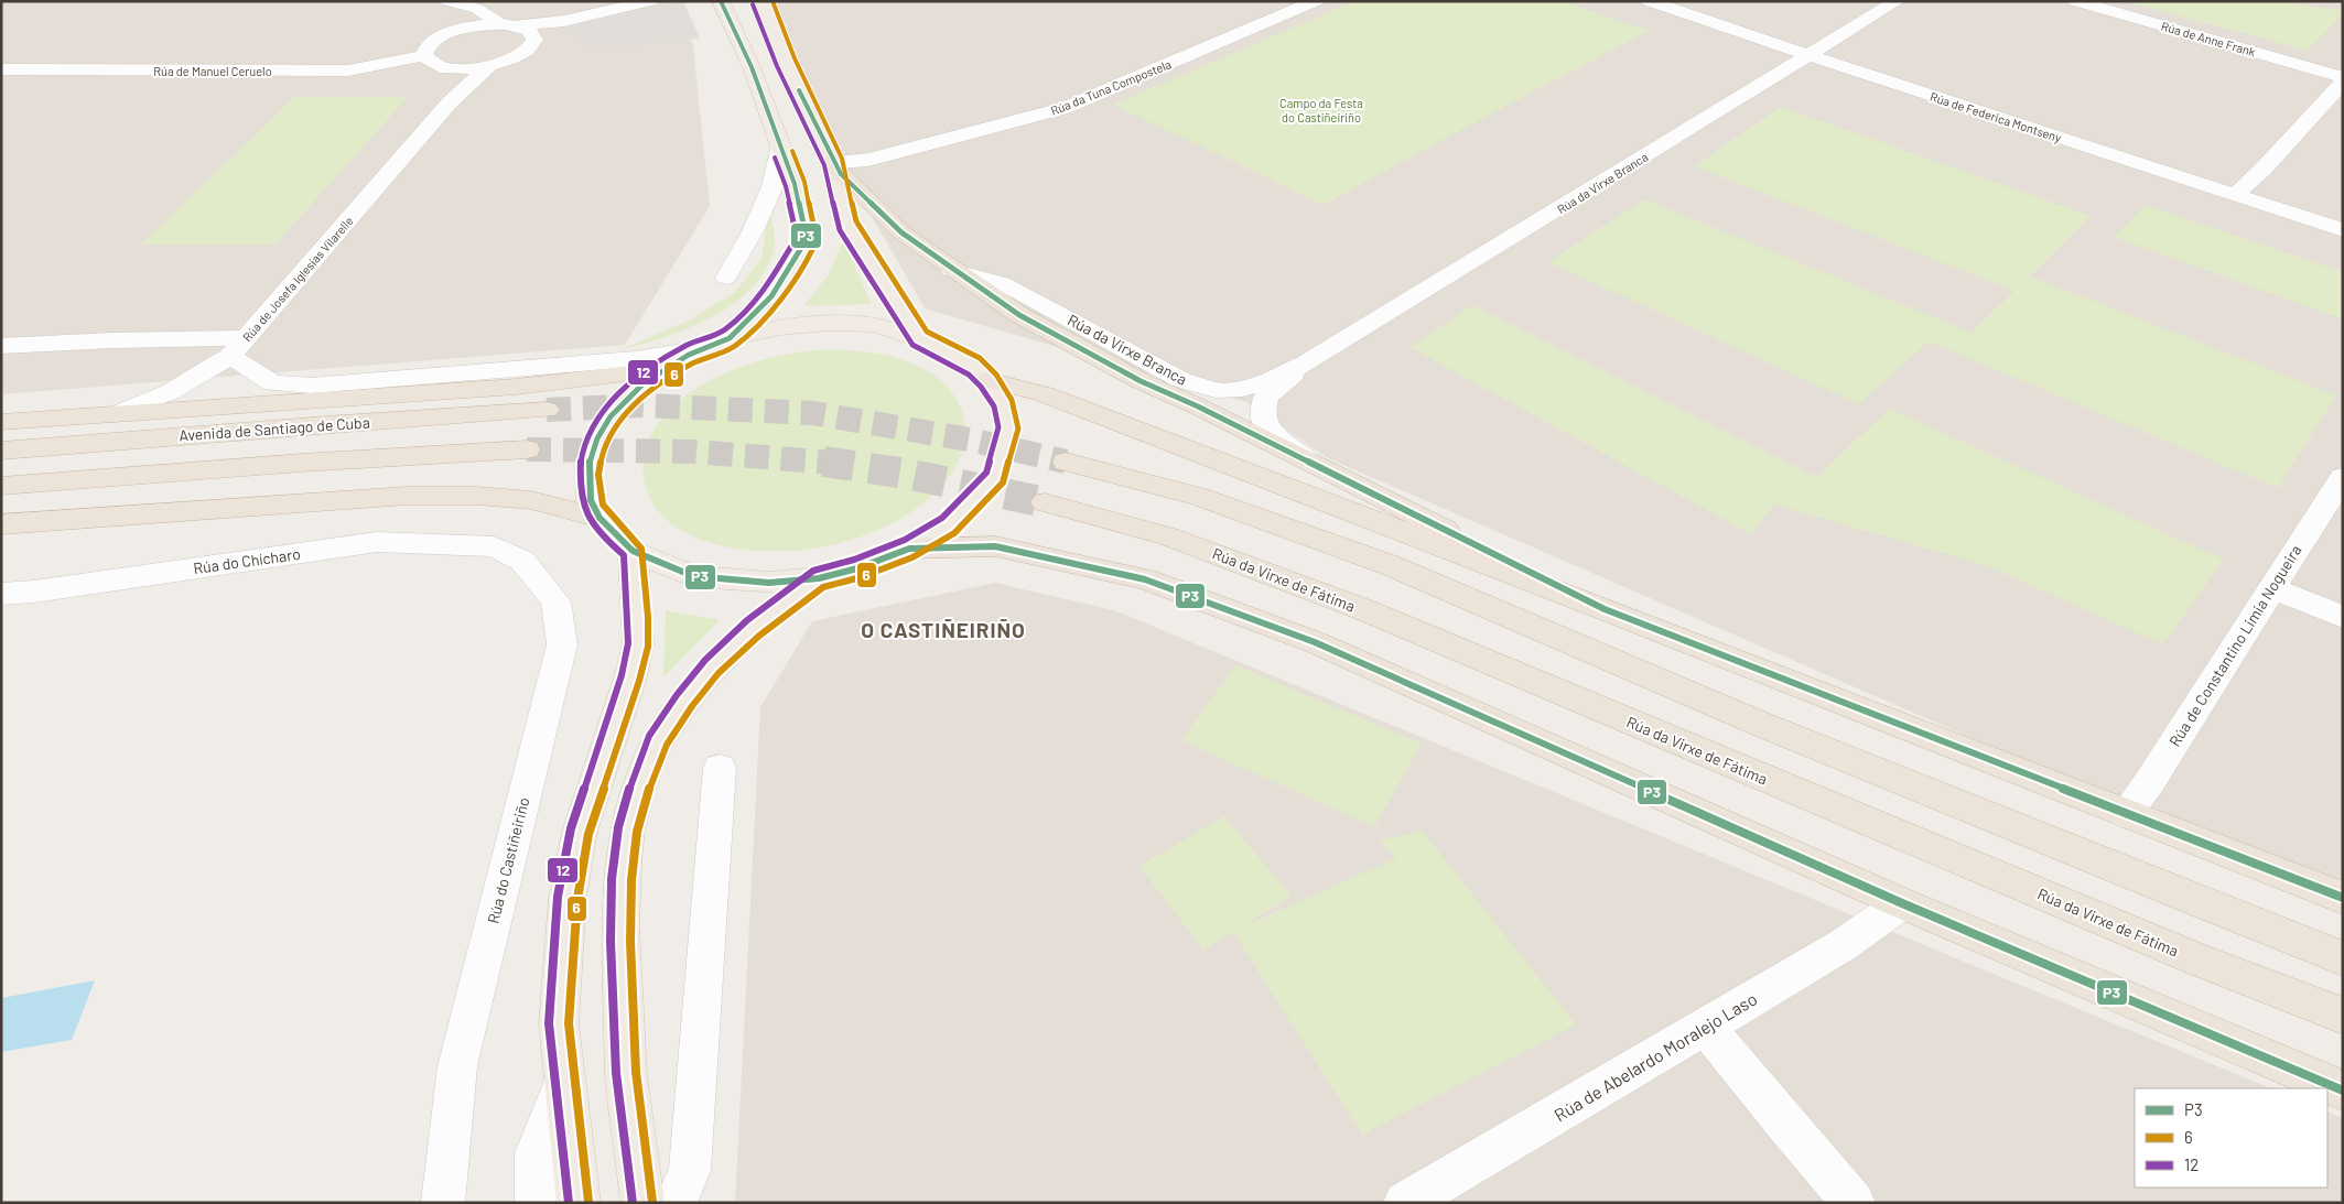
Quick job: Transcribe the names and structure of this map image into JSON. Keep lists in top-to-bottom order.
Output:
{
  "streets": {
    "highway": ["Avenida de Santiago de Cuba", "Rúa da Virxe de Fátima"],
    "street": [
      "Rúa de Anne Frank",
      "Rúa de Manuel Ceruelo",
      "Rúa da Tuna Compostela",
      "Rúa de Federica Montseny",
      "Rúa da Virxe Branca",
      "Rúa de Josefa Iglesias Vilarelle",
      "Rúa do Chícharo",
      "Rúa de Constantino Limia Nogueira",
      "Rúa do Castiñeiriño",
      "Rúa de Abelardo Moralejo Laso"
    ]
  },
  "crossings": [
    ["Rúa de Federica Montseny", "Rúa da Virxe Branca"],
    ["Rúa do Chícharo", "Rúa do Castiñeiriño"]
  ],
  "districts": ["O CASTIÑEIRIÑO"],
  "parks": ["Campo da Festa do Castiñeiriño"],
  "lines": ["transit line P3", "transit line 6", "transit line 12"],
  "legend": ["P3", "6", "12"]
}
